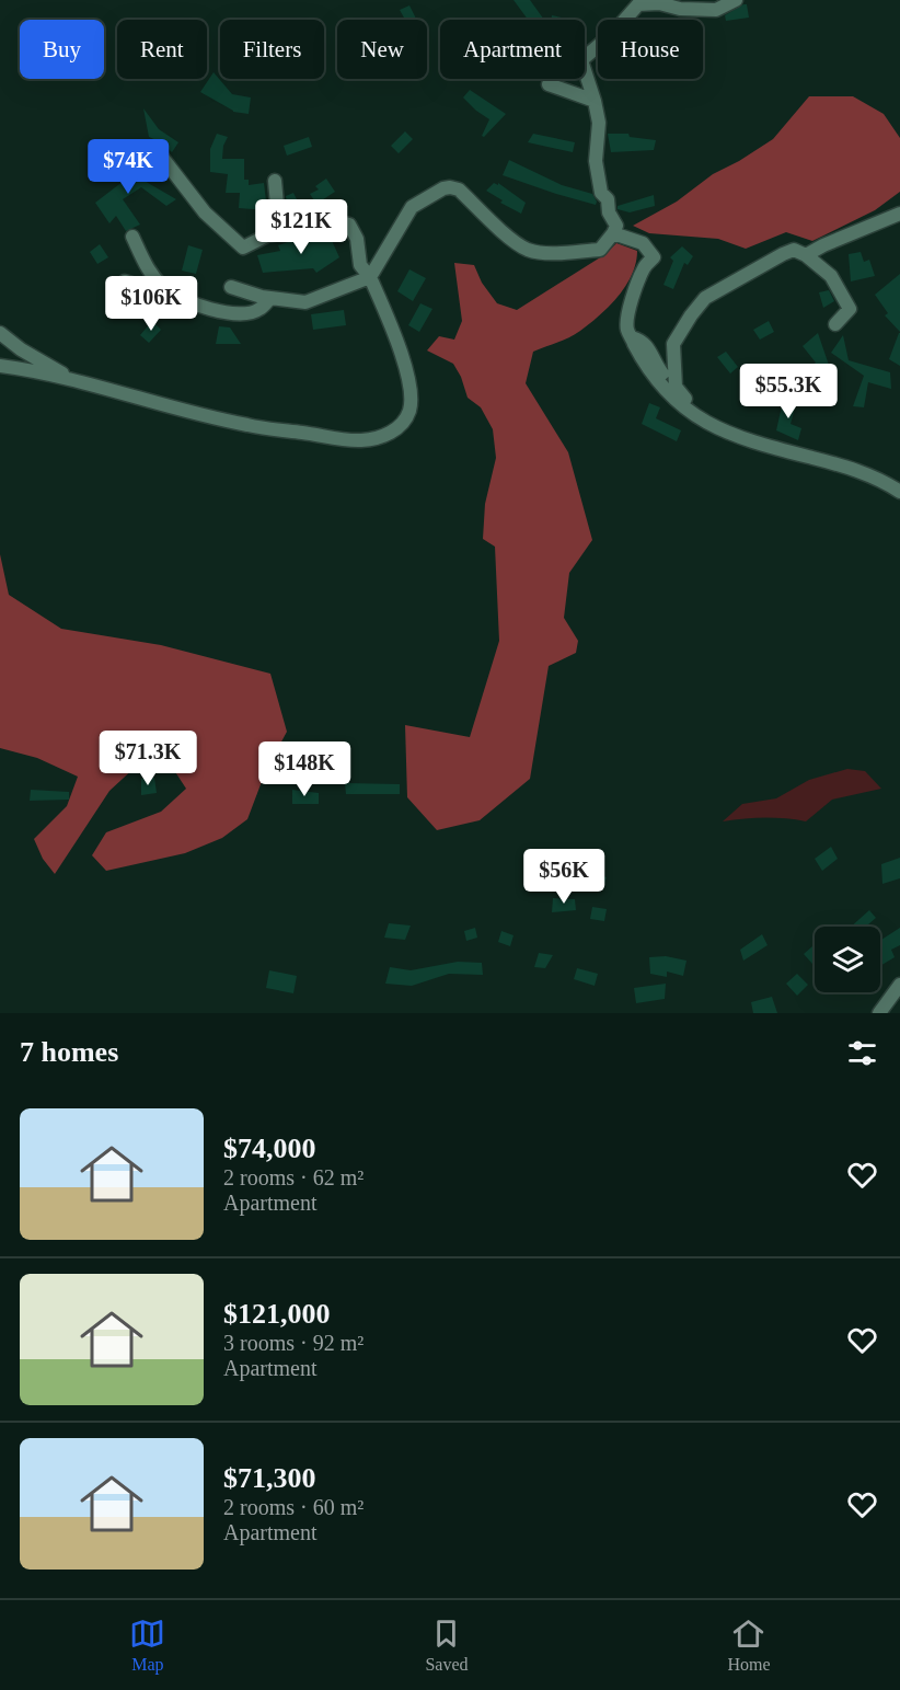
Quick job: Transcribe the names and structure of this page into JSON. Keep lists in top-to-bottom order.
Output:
{
  "page": {
    "chip": [
      "Buy",
      "Rent",
      "Filters",
      "New",
      "Apartment",
      "House"
    ],
    "price": [
      "$74K",
      "$121K",
      "$106K",
      "$55.3K",
      "$71.3K",
      "$148K",
      "$56K"
    ],
    "heading": "7 homes",
    "list": [
      {
        "name": "$74,000",
        "note": "2 rooms · 62 m² · Apartment"
      },
      {
        "name": "$121,000",
        "note": "3 rooms · 92 m² · Apartment"
      },
      {
        "name": "$71,300",
        "note": "2 rooms · 60 m² · Apartment"
      }
    ],
    "tabs": ["Map", "Saved", "Home"]
  }
}
